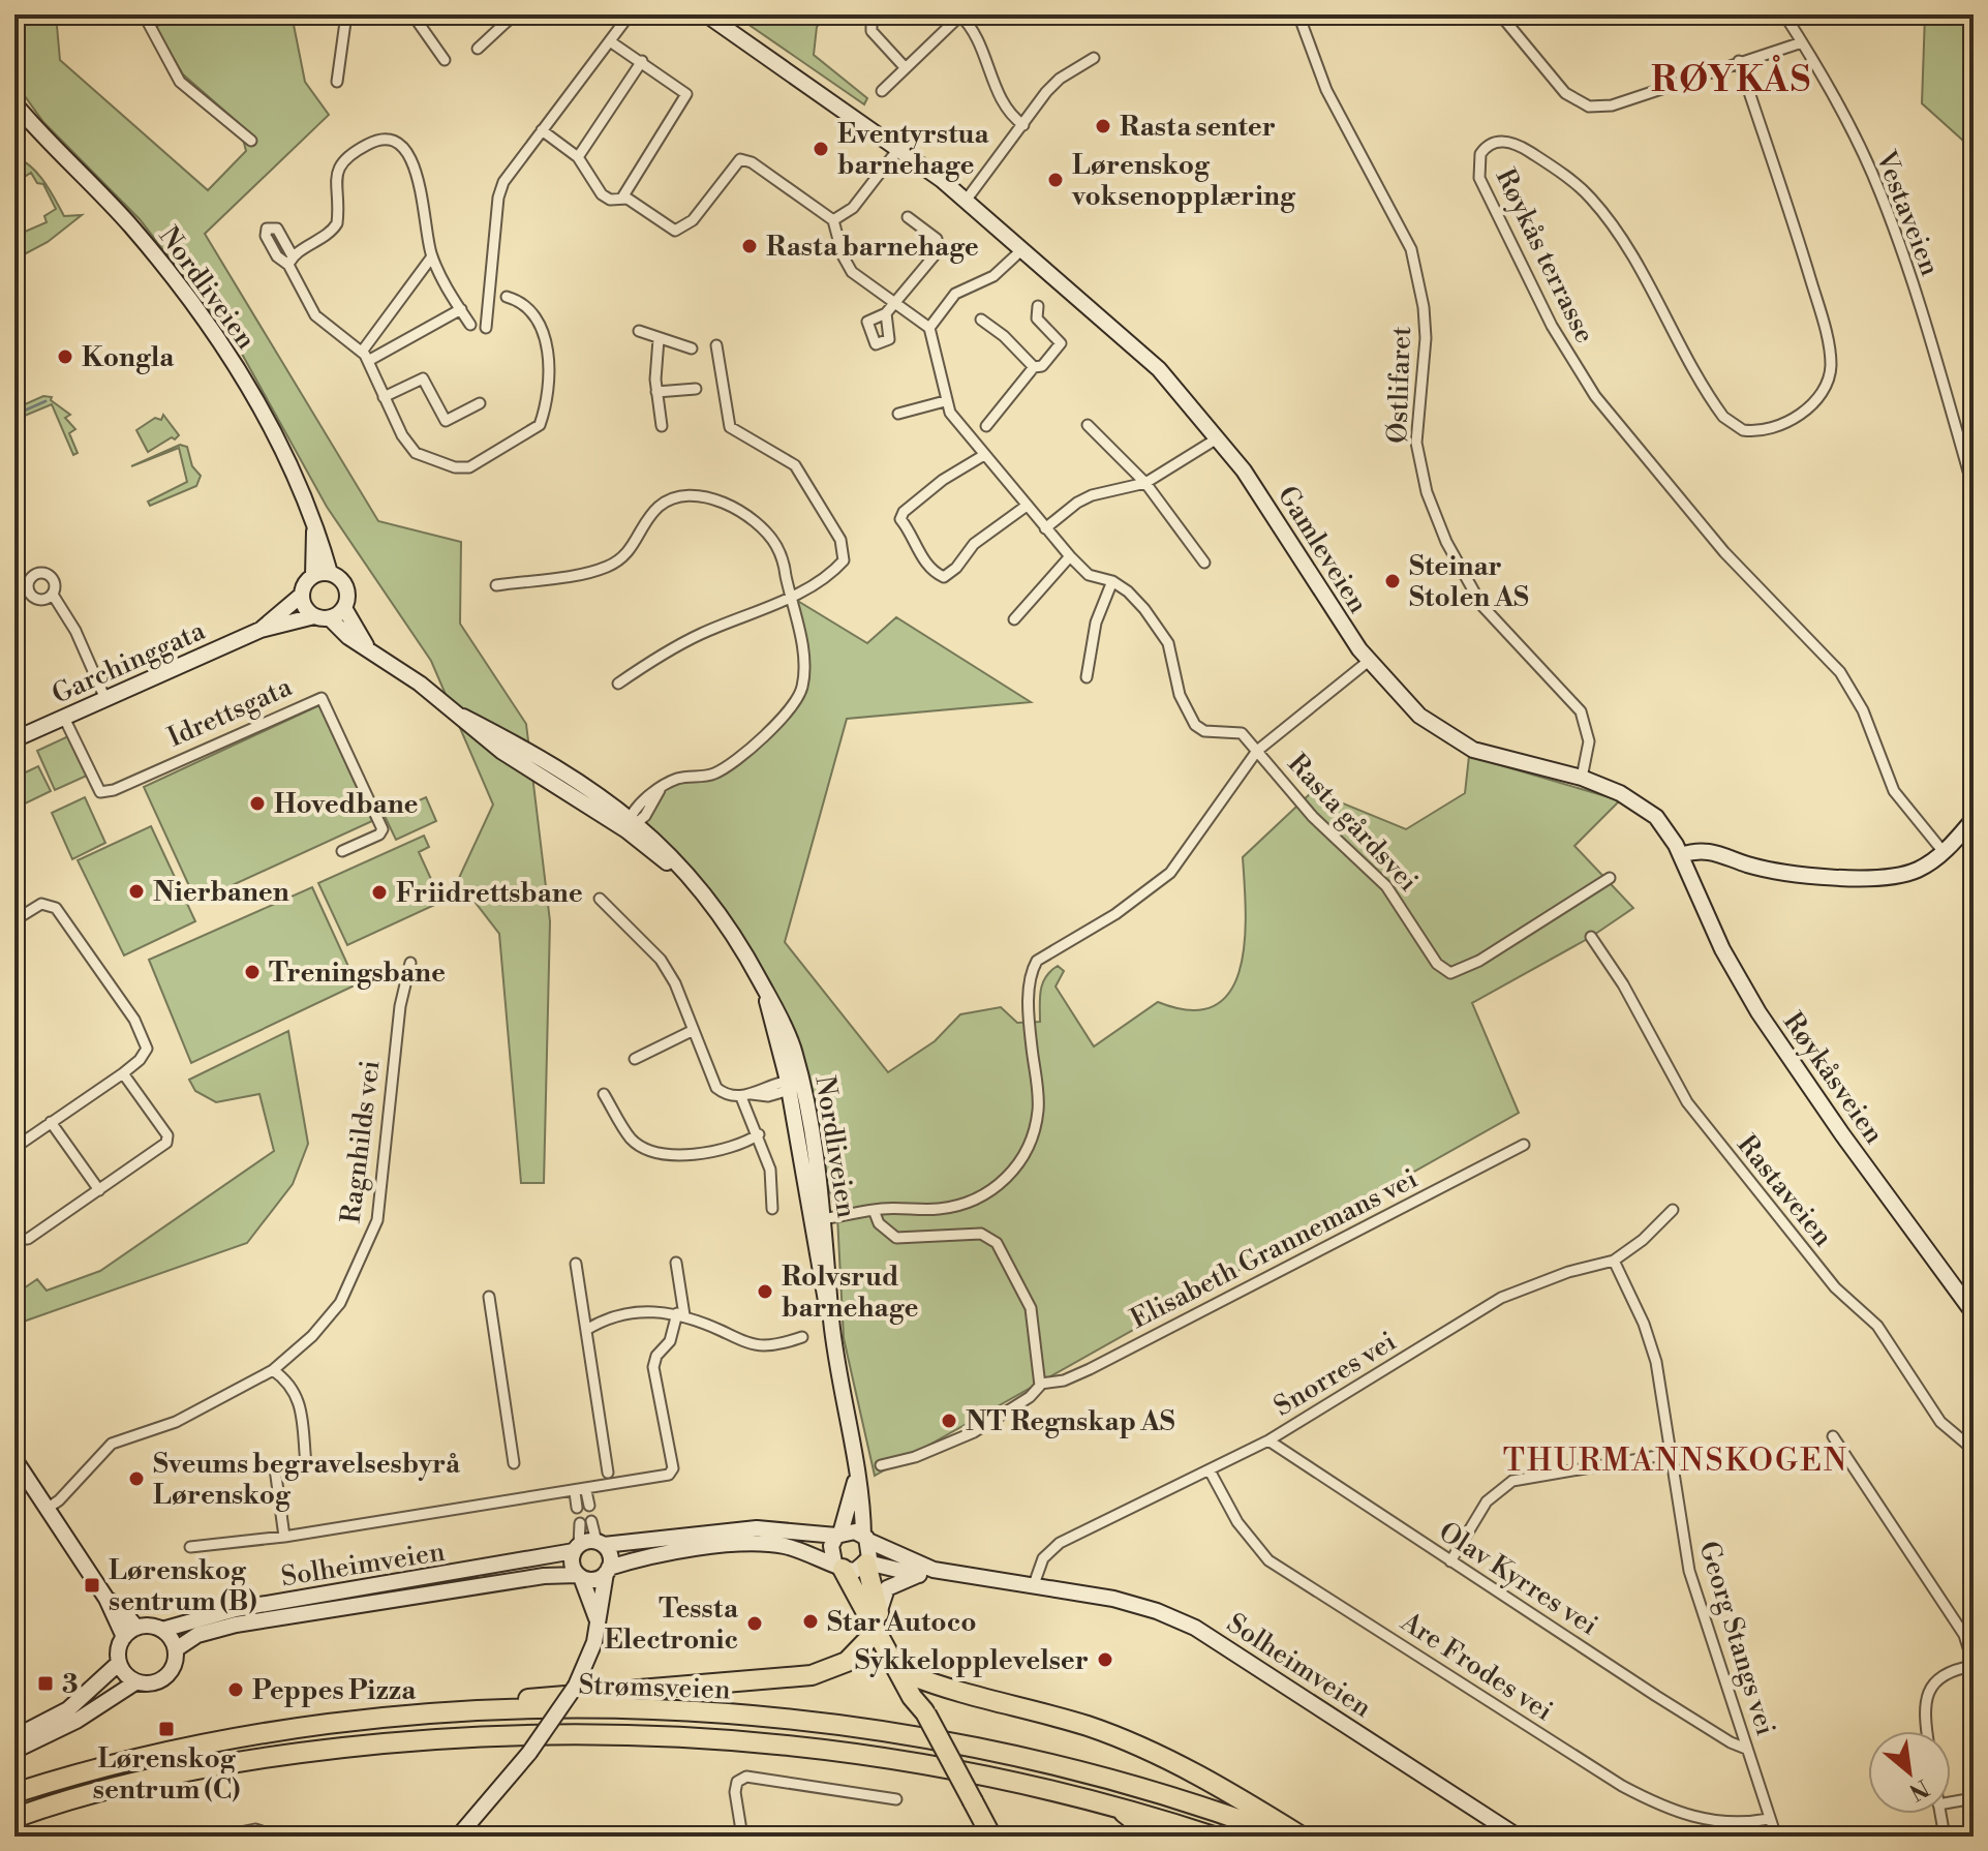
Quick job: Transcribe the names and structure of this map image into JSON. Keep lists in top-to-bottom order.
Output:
{
  "streets": {
    "highway": ["Strømsveien"],
    "main road": [
      "Nordliveien",
      "Gamleveien",
      "Garchinggata",
      "Røykåsveien",
      "Solheimveien"
    ],
    "street": [
      "Vestaveien",
      "Røykås terrasse",
      "Østlifaret",
      "Idrettsgata",
      "Rasta gårdsvei",
      "Ragnhilds vei",
      "Rastaveien",
      "Elisabeth Grannemans vei",
      "Snorres vei",
      "Olav Kyrres vei",
      "Georg Stangs vei",
      "Are Frodes vei"
    ]
  },
  "crossings": [
    ["Nordliveien", "Garchinggata"],
    ["Nordliveien", "Solheimveien"],
    ["Østlifaret", "Gamleveien"],
    ["Gamleveien", "Røykåsveien"],
    ["Garchinggata", "Idrettsgata"],
    ["Snorres vei", "Solheimveien"],
    ["Snorres vei", "Olav Kyrres vei"],
    ["Snorres vei", "Georg Stangs vei"],
    ["Snorres vei", "Are Frodes vei"],
    ["Olav Kyrres vei", "Georg Stangs vei"],
    ["Georg Stangs vei", "Are Frodes vei"]
  ],
  "districts": ["RØYKÅS", "THURMANNSKOGEN"],
  "places": {
    "other": [
      "Rasta senter",
      "Eventyrstua barnehage",
      "Lørenskog voksenopplæring",
      "Rasta barnehage",
      "Kongla",
      "Steinar Stolen AS",
      "Hovedbane",
      "Nierbanen",
      "Friidrettsbane",
      "Treningsbane",
      "Rolvsrud barnehage",
      "NT Regnskap AS",
      "Sveums begravelsesbyrå Lørenskog",
      "Star Autoco",
      "Tessta Electronic",
      "Sykkelopplevelser",
      "Peppes Pizza"
    ],
    "transit": ["Lørenskog sentrum (B)", "3", "Lørenskog sentrum (C)"]
  },
  "north": "bottom right"
}
